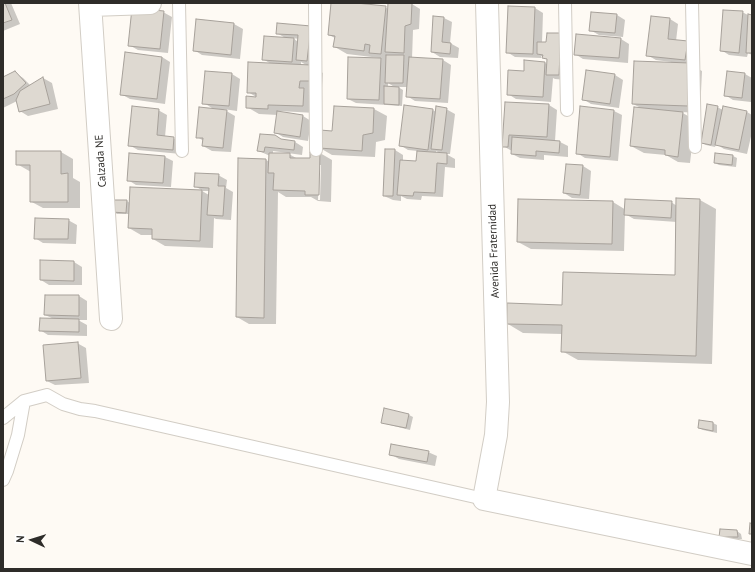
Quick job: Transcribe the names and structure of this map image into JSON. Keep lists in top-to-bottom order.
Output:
{
  "streets": {
    "street": ["Calzada NE", "Avenida Fraternidad"]
  },
  "north": "left"
}
